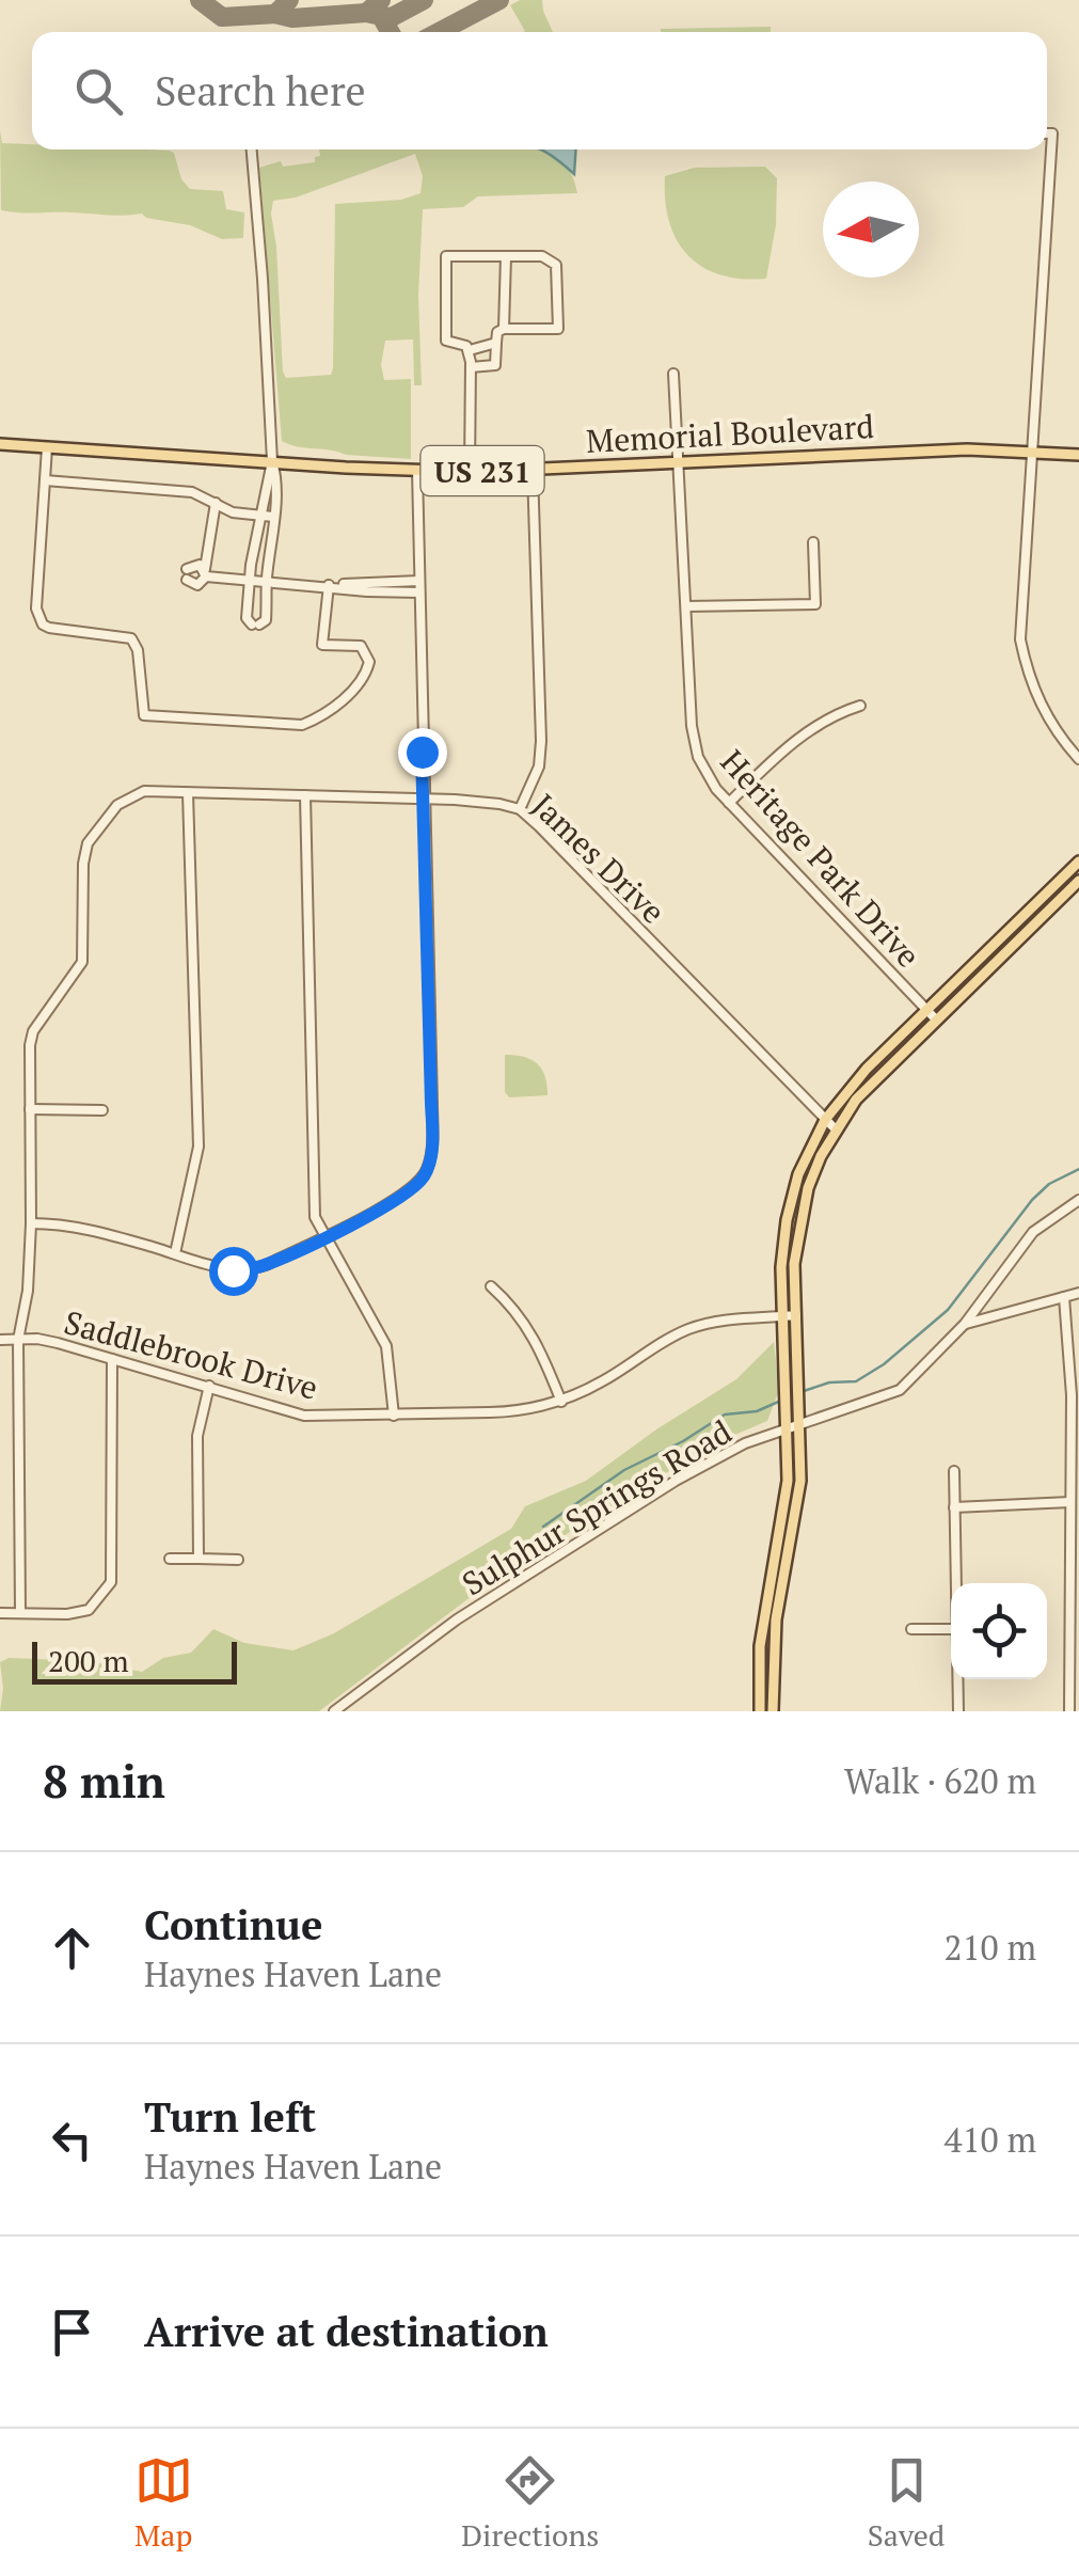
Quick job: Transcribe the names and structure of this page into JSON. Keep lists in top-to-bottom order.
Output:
{
  "streets": {
    "main road": ["Memorial Boulevard", "US 231"],
    "street": [
      "James Drive",
      "Heritage Park Drive",
      "Saddlebrook Drive",
      "Sulphur Springs Road"
    ]
  },
  "crossings": [
    ["Memorial Boulevard", "Heritage Park Drive"],
    ["James Drive", "Saddlebrook Drive"]
  ],
  "scale_bar": "200 m",
  "north": "left",
  "page": {
    "search": "Search here",
    "scale": "200 m",
    "heading": ["8 min", "Walk · 620 m"],
    "list": [
      ["Continue", "Haynes Haven Lane", "210 m"],
      ["Turn left", "Haynes Haven Lane", "410 m"],
      "Arrive at destination"
    ],
    "nav": ["Map", "Directions", "Saved"]
  }
}
